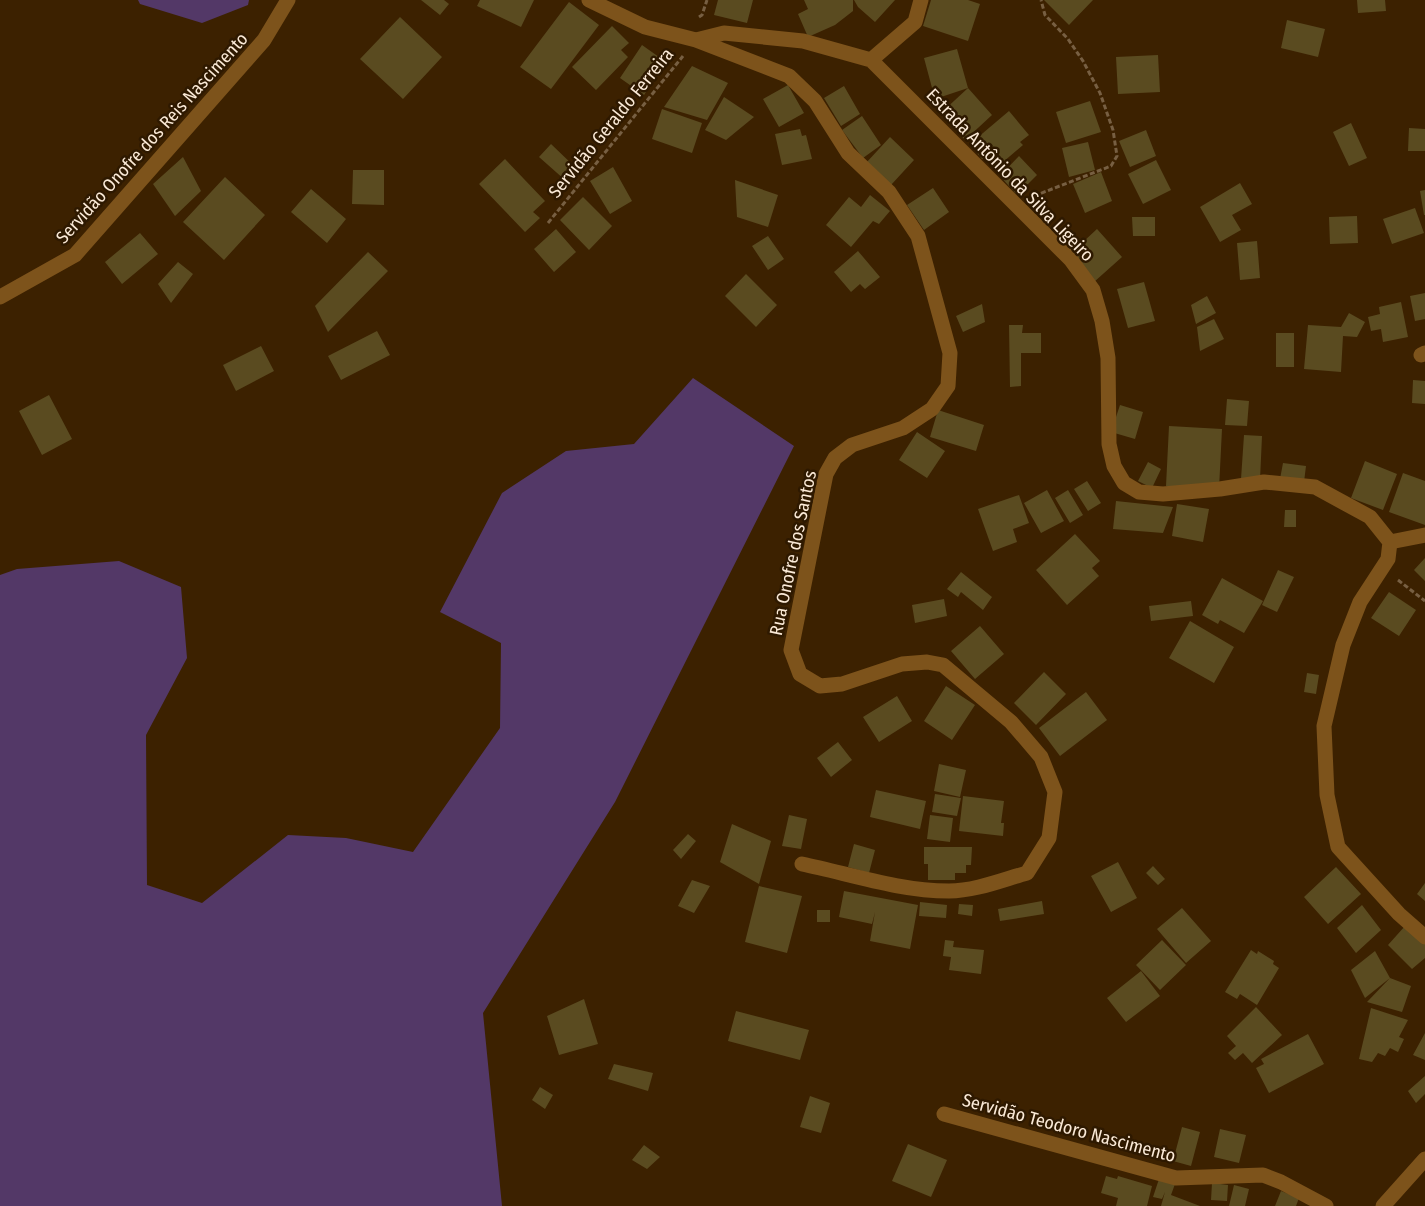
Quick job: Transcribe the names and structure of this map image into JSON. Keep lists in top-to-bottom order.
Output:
{
  "streets": {
    "street": [
      "Servidão Onofre dos Reis Nascimento",
      "Estrada Antônio da Silva Ligeiro",
      "Rua Onofre dos Santos",
      "Servidão Teodoro Nascimento"
    ],
    "path": ["Servidão Geraldo Ferreira"]
  },
  "crossings": [
    ["Servidão Geraldo Ferreira", "Estrada Antônio da Silva Ligeiro"],
    ["Servidão Geraldo Ferreira", "Rua Onofre dos Santos"],
    ["Estrada Antônio da Silva Ligeiro", "Rua Onofre dos Santos"]
  ]
}
